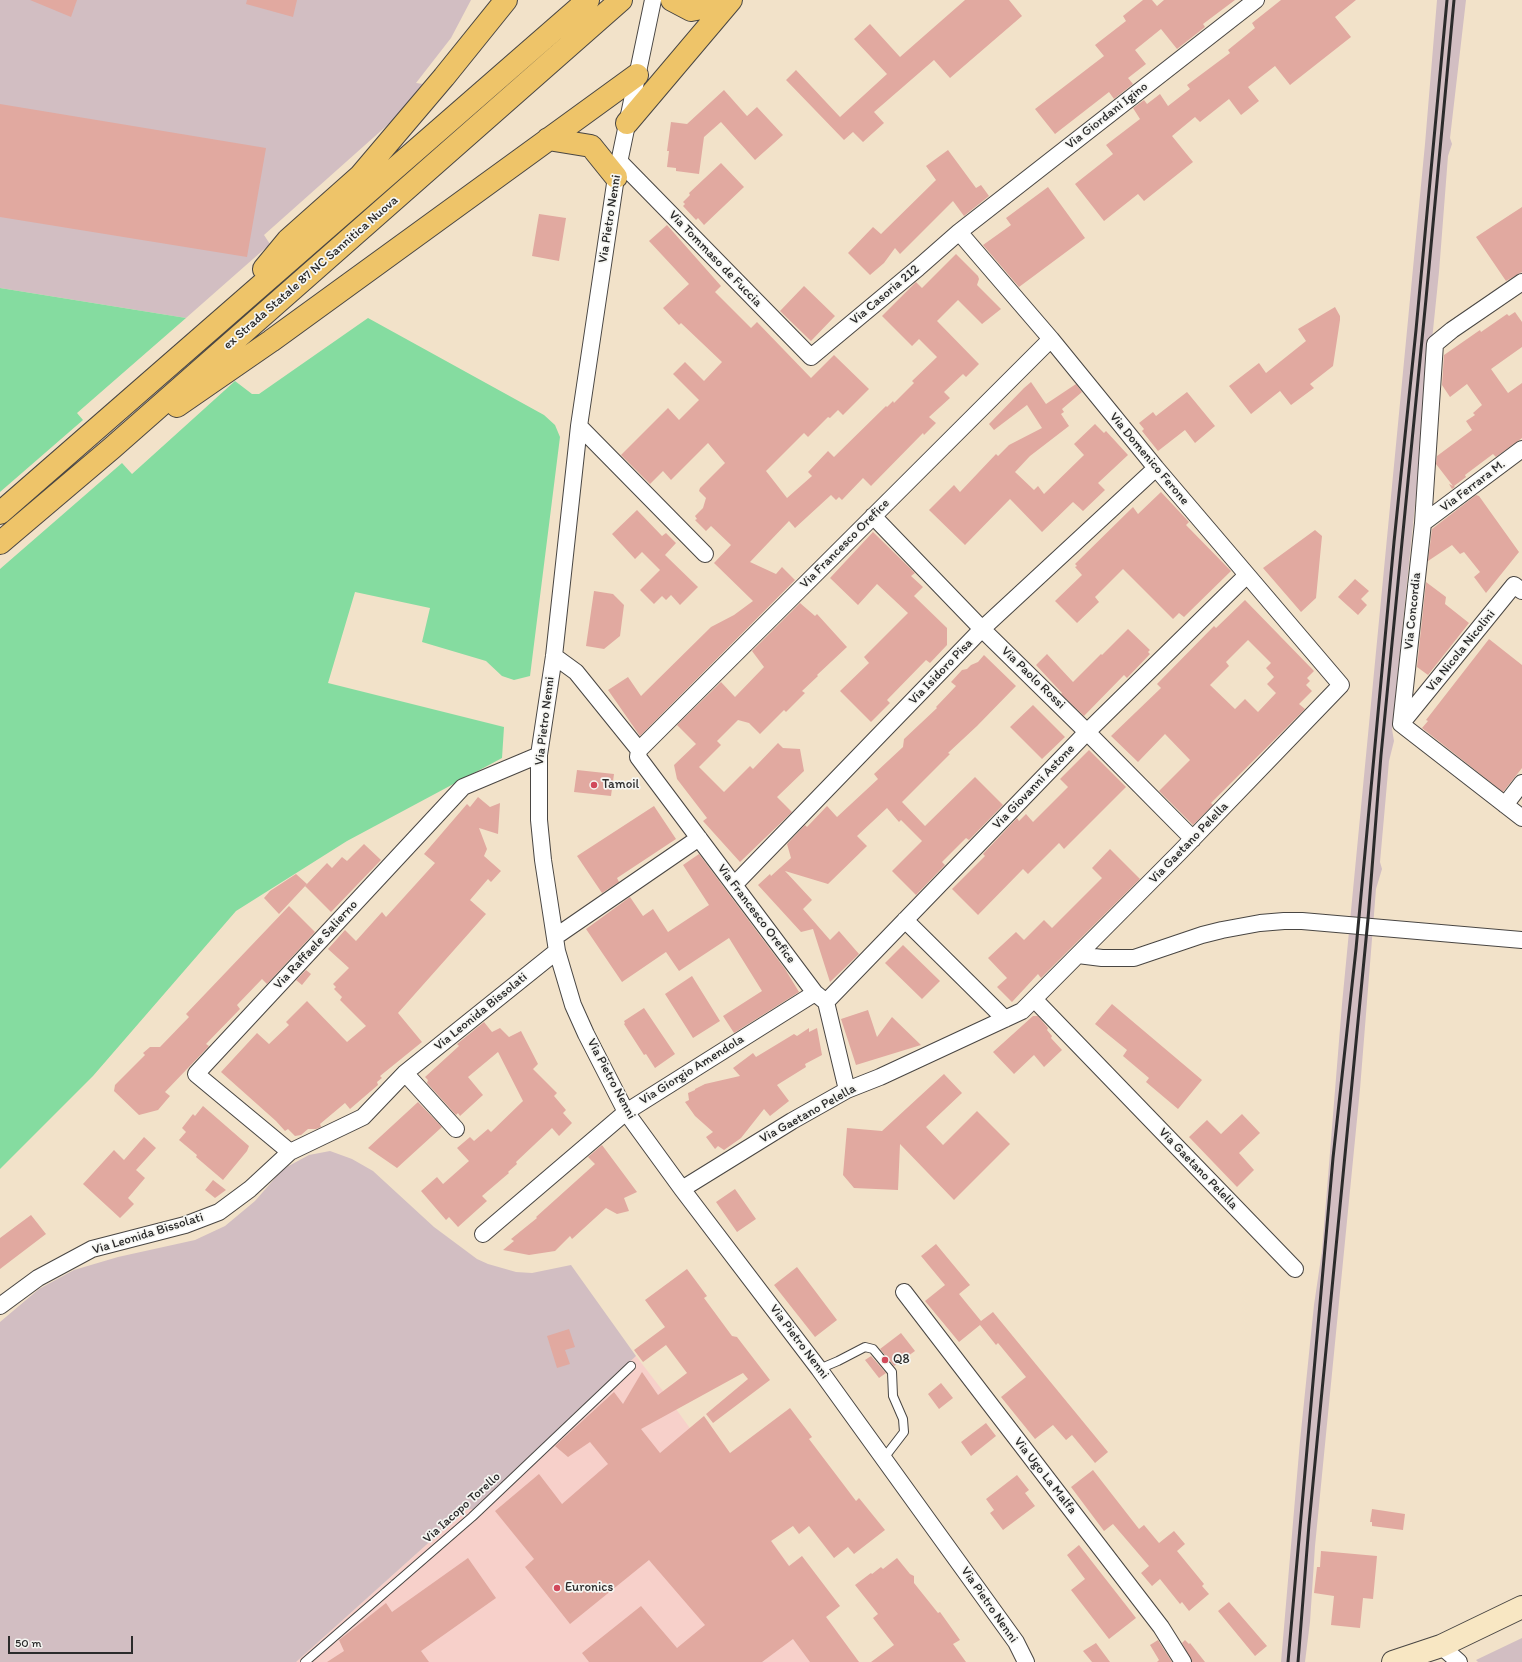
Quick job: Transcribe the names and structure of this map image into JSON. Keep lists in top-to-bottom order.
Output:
{
  "streets": {
    "highway": ["ex Strada Statale 87 NC Sannitica Nuova"],
    "street": [
      "Via Giordani Igino",
      "Via Pietro Nenni",
      "Via Tommaso de Fuccia",
      "Via Casoria 212",
      "Via Domenico Ferone",
      "Via Ferrara M.",
      "Via Francesco Orefice",
      "Via Concordia",
      "Via Nicola Nicolini",
      "Via Isidoro Pisa",
      "Via Paolo Rossi",
      "Via Giovanni Astone",
      "Via Gaetano Pelella",
      "Via Raffaele Salierno",
      "Via Leonida Bissolati",
      "Via Giorgio Amendola",
      "Via Ugo La Malfa"
    ],
    "lane": ["Via Iacopo Torello"]
  },
  "crossings": [
    ["Via Giordani Igino", "Via Casoria 212"],
    ["Via Giordani Igino", "Via Domenico Ferone"],
    ["Via Pietro Nenni", "Via Tommaso de Fuccia"],
    ["Via Pietro Nenni", "Via Francesco Orefice"],
    ["Via Pietro Nenni", "Via Gaetano Pelella"],
    ["Via Pietro Nenni", "Via Raffaele Salierno"],
    ["Via Pietro Nenni", "Via Leonida Bissolati"],
    ["Via Pietro Nenni", "Via Giorgio Amendola"],
    ["Via Tommaso de Fuccia", "Via Casoria 212"],
    ["Via Casoria 212", "Via Domenico Ferone"],
    ["Via Domenico Ferone", "Via Francesco Orefice"],
    ["Via Domenico Ferone", "Via Isidoro Pisa"],
    ["Via Domenico Ferone", "Via Giovanni Astone"],
    ["Via Domenico Ferone", "Via Gaetano Pelella"],
    ["Via Ferrara M.", "Via Concordia"],
    ["Via Francesco Orefice", "Via Isidoro Pisa"],
    ["Via Francesco Orefice", "Via Paolo Rossi"],
    ["Via Francesco Orefice", "Via Giovanni Astone"],
    ["Via Francesco Orefice", "Via Gaetano Pelella"],
    ["Via Francesco Orefice", "Via Leonida Bissolati"],
    ["Via Francesco Orefice", "Via Giorgio Amendola"],
    ["Via Concordia", "Via Nicola Nicolini"],
    ["Via Isidoro Pisa", "Via Paolo Rossi"],
    ["Via Paolo Rossi", "Via Giovanni Astone"],
    ["Via Paolo Rossi", "Via Gaetano Pelella"],
    ["Via Giovanni Astone", "Via Giorgio Amendola"],
    ["Via Raffaele Salierno", "Via Leonida Bissolati"]
  ],
  "places": ["Tamoil", "Q8", "Euronics"],
  "scale_bar": "50 m"
}
